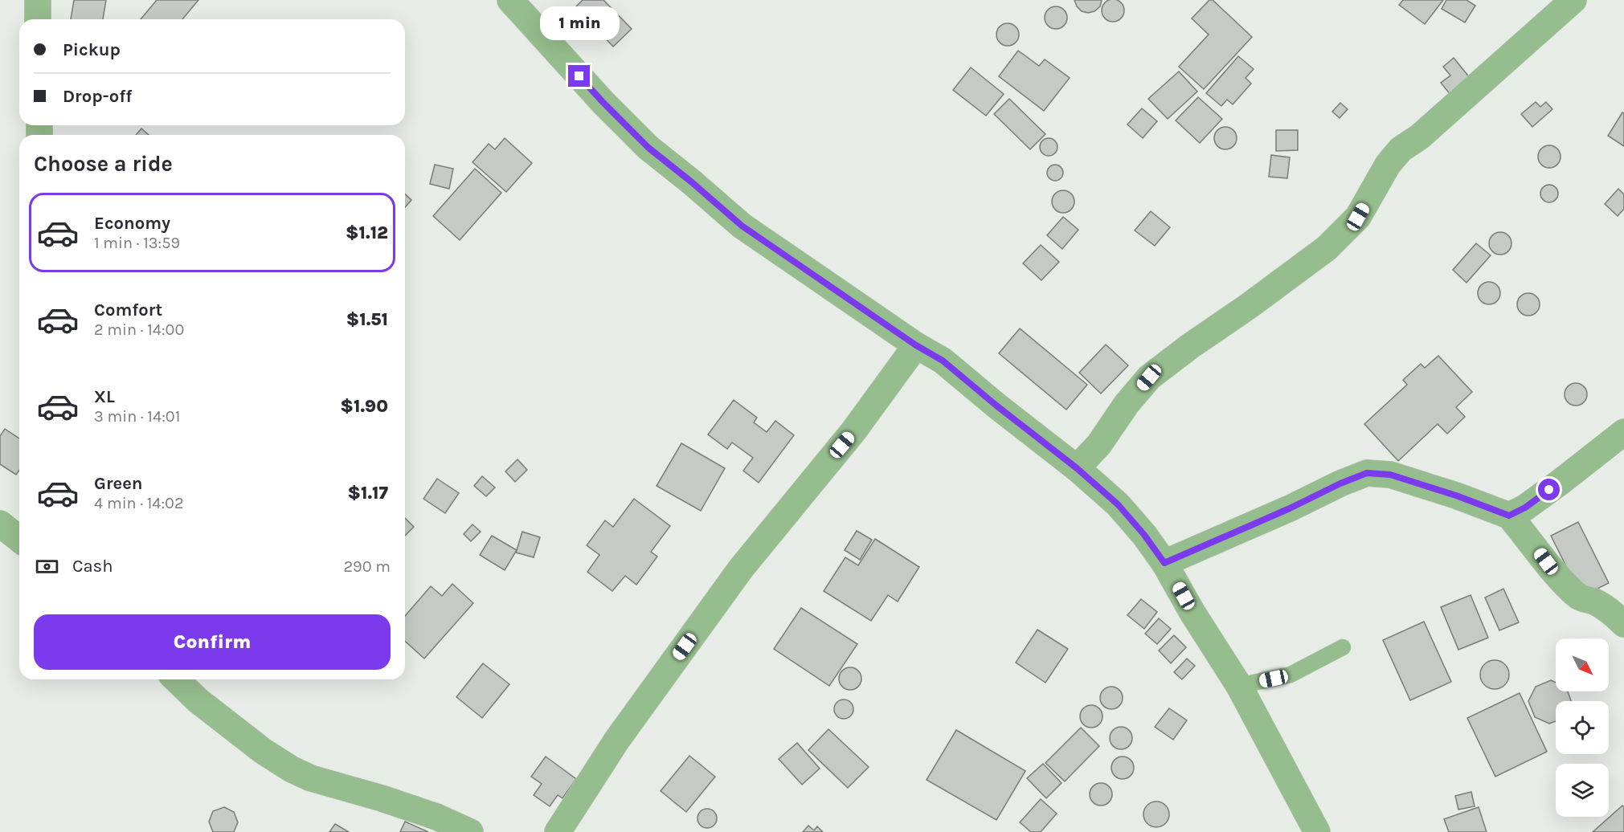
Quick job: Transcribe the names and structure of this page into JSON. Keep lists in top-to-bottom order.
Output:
{
  "north": "bottom right",
  "page": {
    "bubble": "1 min",
    "banner": ["Pickup", "Drop-off"],
    "heading": "Choose a ride",
    "list": [
      {
        "name": "Economy",
        "note": "1 min · 13:59",
        "value": "$1.12"
      },
      {
        "name": "Comfort",
        "note": "2 min · 14:00",
        "value": "$1.51"
      },
      {
        "name": "XL",
        "note": "3 min · 14:01",
        "value": "$1.90"
      },
      {
        "name": "Green",
        "note": "4 min · 14:02",
        "value": "$1.17"
      }
    ],
    "pay": ["Cash", "290 m"],
    "buttons": "Confirm"
  }
}
